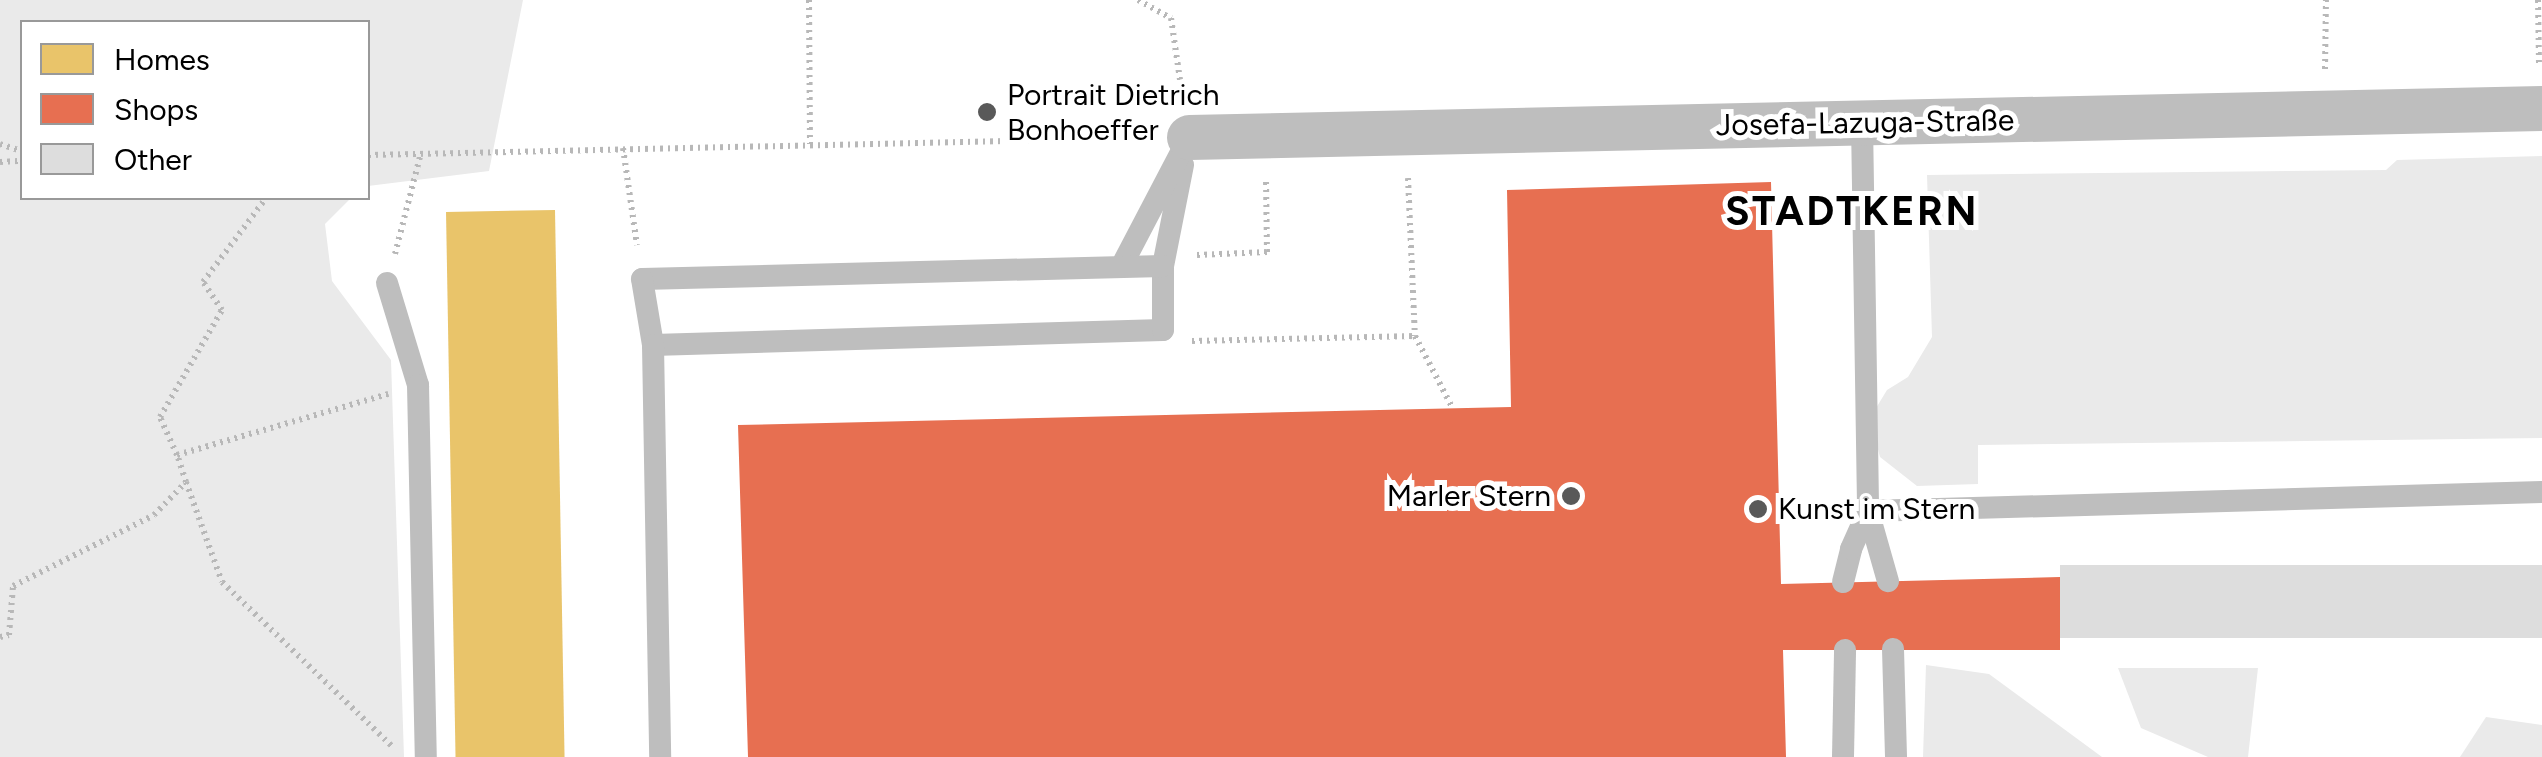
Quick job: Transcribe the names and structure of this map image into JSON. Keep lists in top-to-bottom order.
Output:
{
  "streets": {
    "street": ["Josefa-Lazuga-Straße"]
  },
  "districts": ["STADTKERN"],
  "places": ["Portrait Dietrich Bonhoeffer", "Marler Stern", "Kunst im Stern"],
  "legend": ["Homes", "Shops", "Other"]
}
